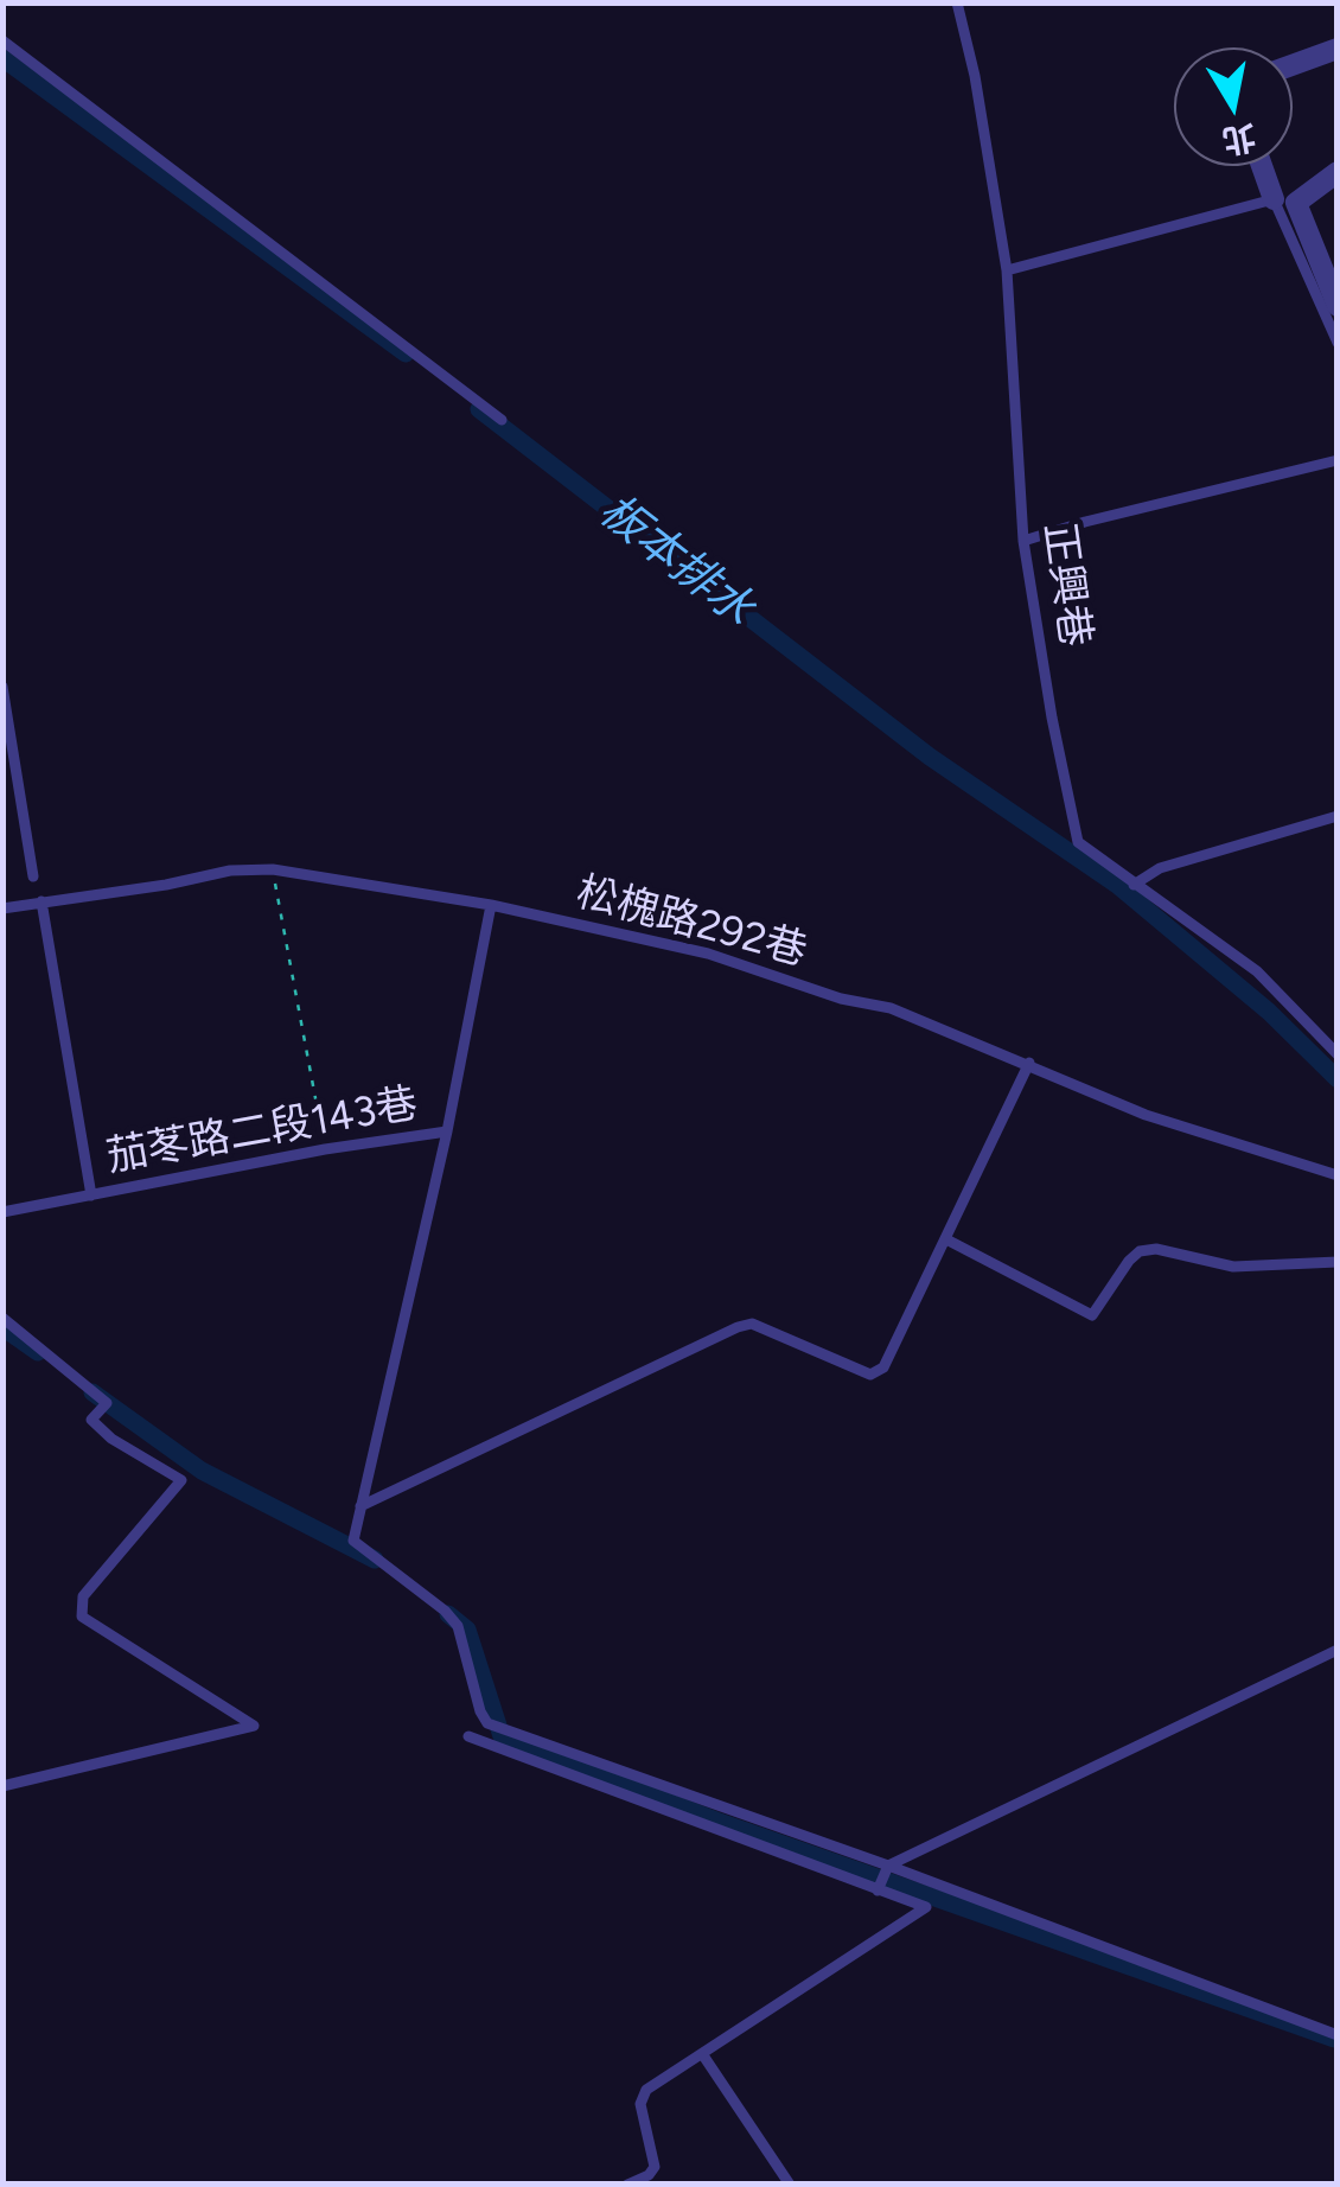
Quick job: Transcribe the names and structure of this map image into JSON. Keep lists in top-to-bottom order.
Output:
{
  "streets": {
    "lane": ["正興巷", "松槐路292巷", "茄苳路二段143巷"]
  },
  "crossings": [
    ["松槐路292巷", "茄苳路二段143巷"]
  ],
  "water": ["板本排水"],
  "north": "bottom"
}
